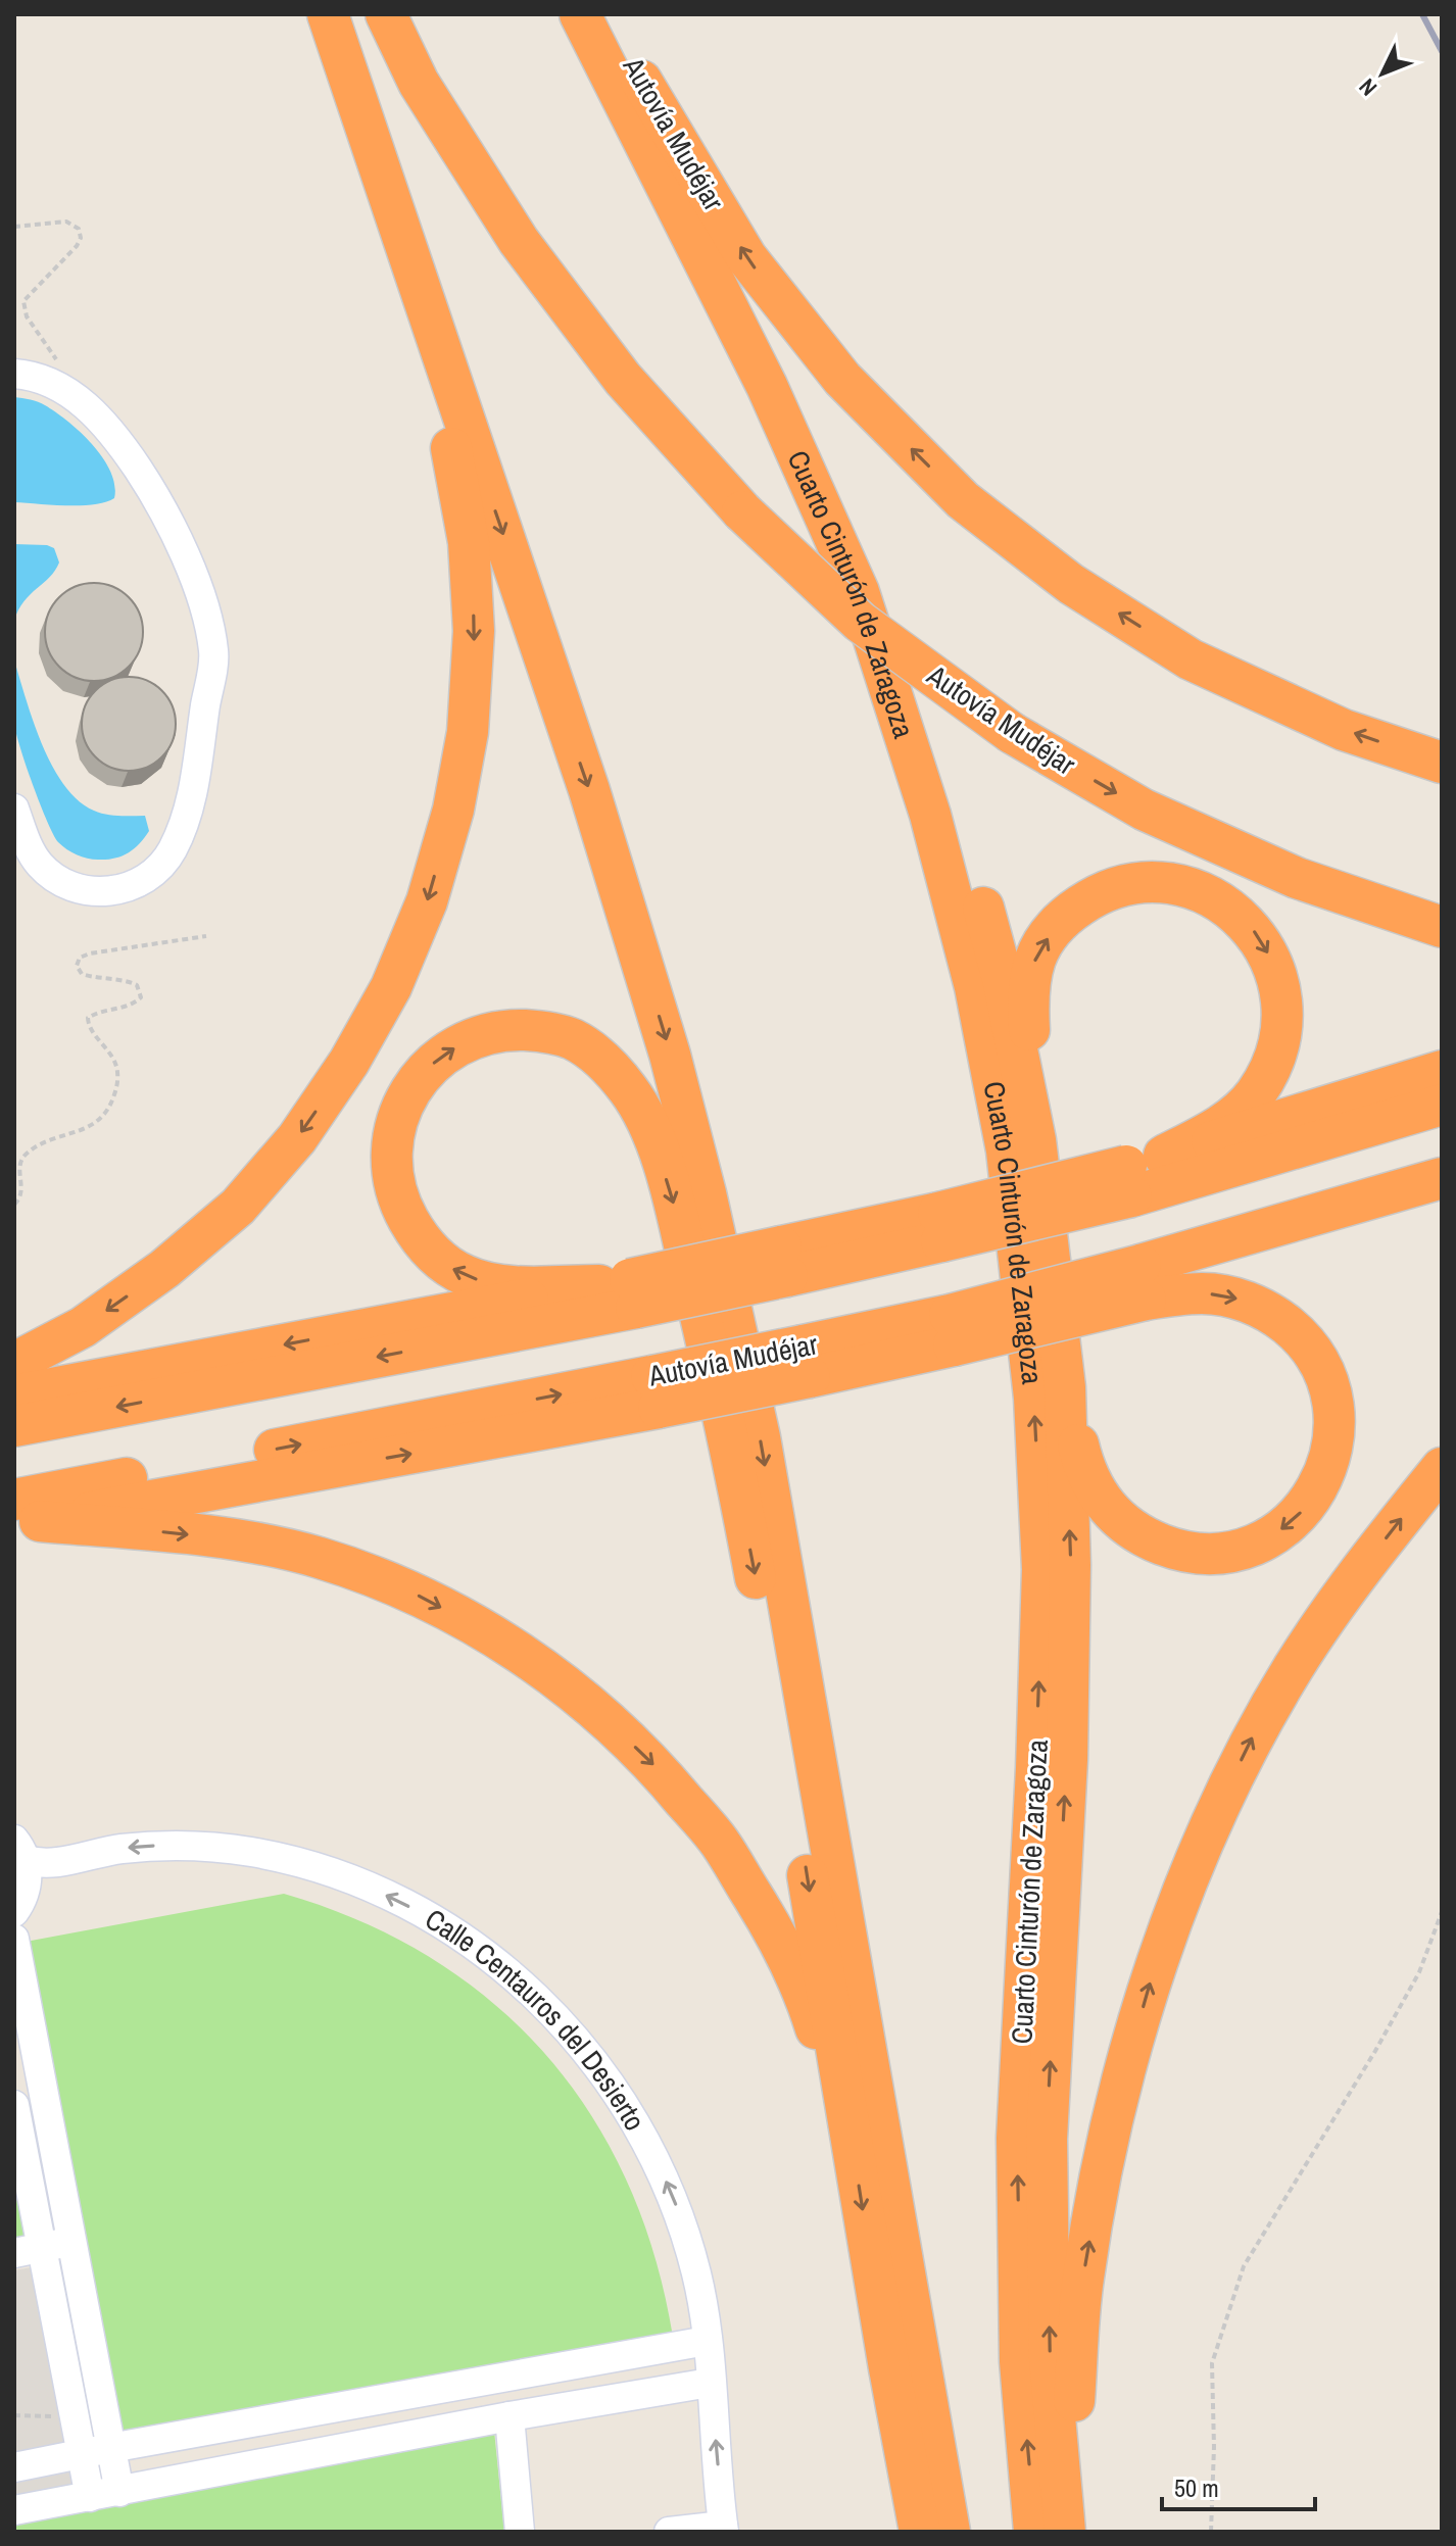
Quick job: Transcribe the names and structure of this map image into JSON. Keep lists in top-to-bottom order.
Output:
{
  "streets": {
    "highway": ["Autovía Mudéjar", "Cuarto Cinturón de Zaragoza"],
    "street": ["Calle Centauros del Desierto"]
  },
  "one_way": ["Calle Centauros del Desierto"],
  "scale_bar": "50 m",
  "north": "bottom left"
}
